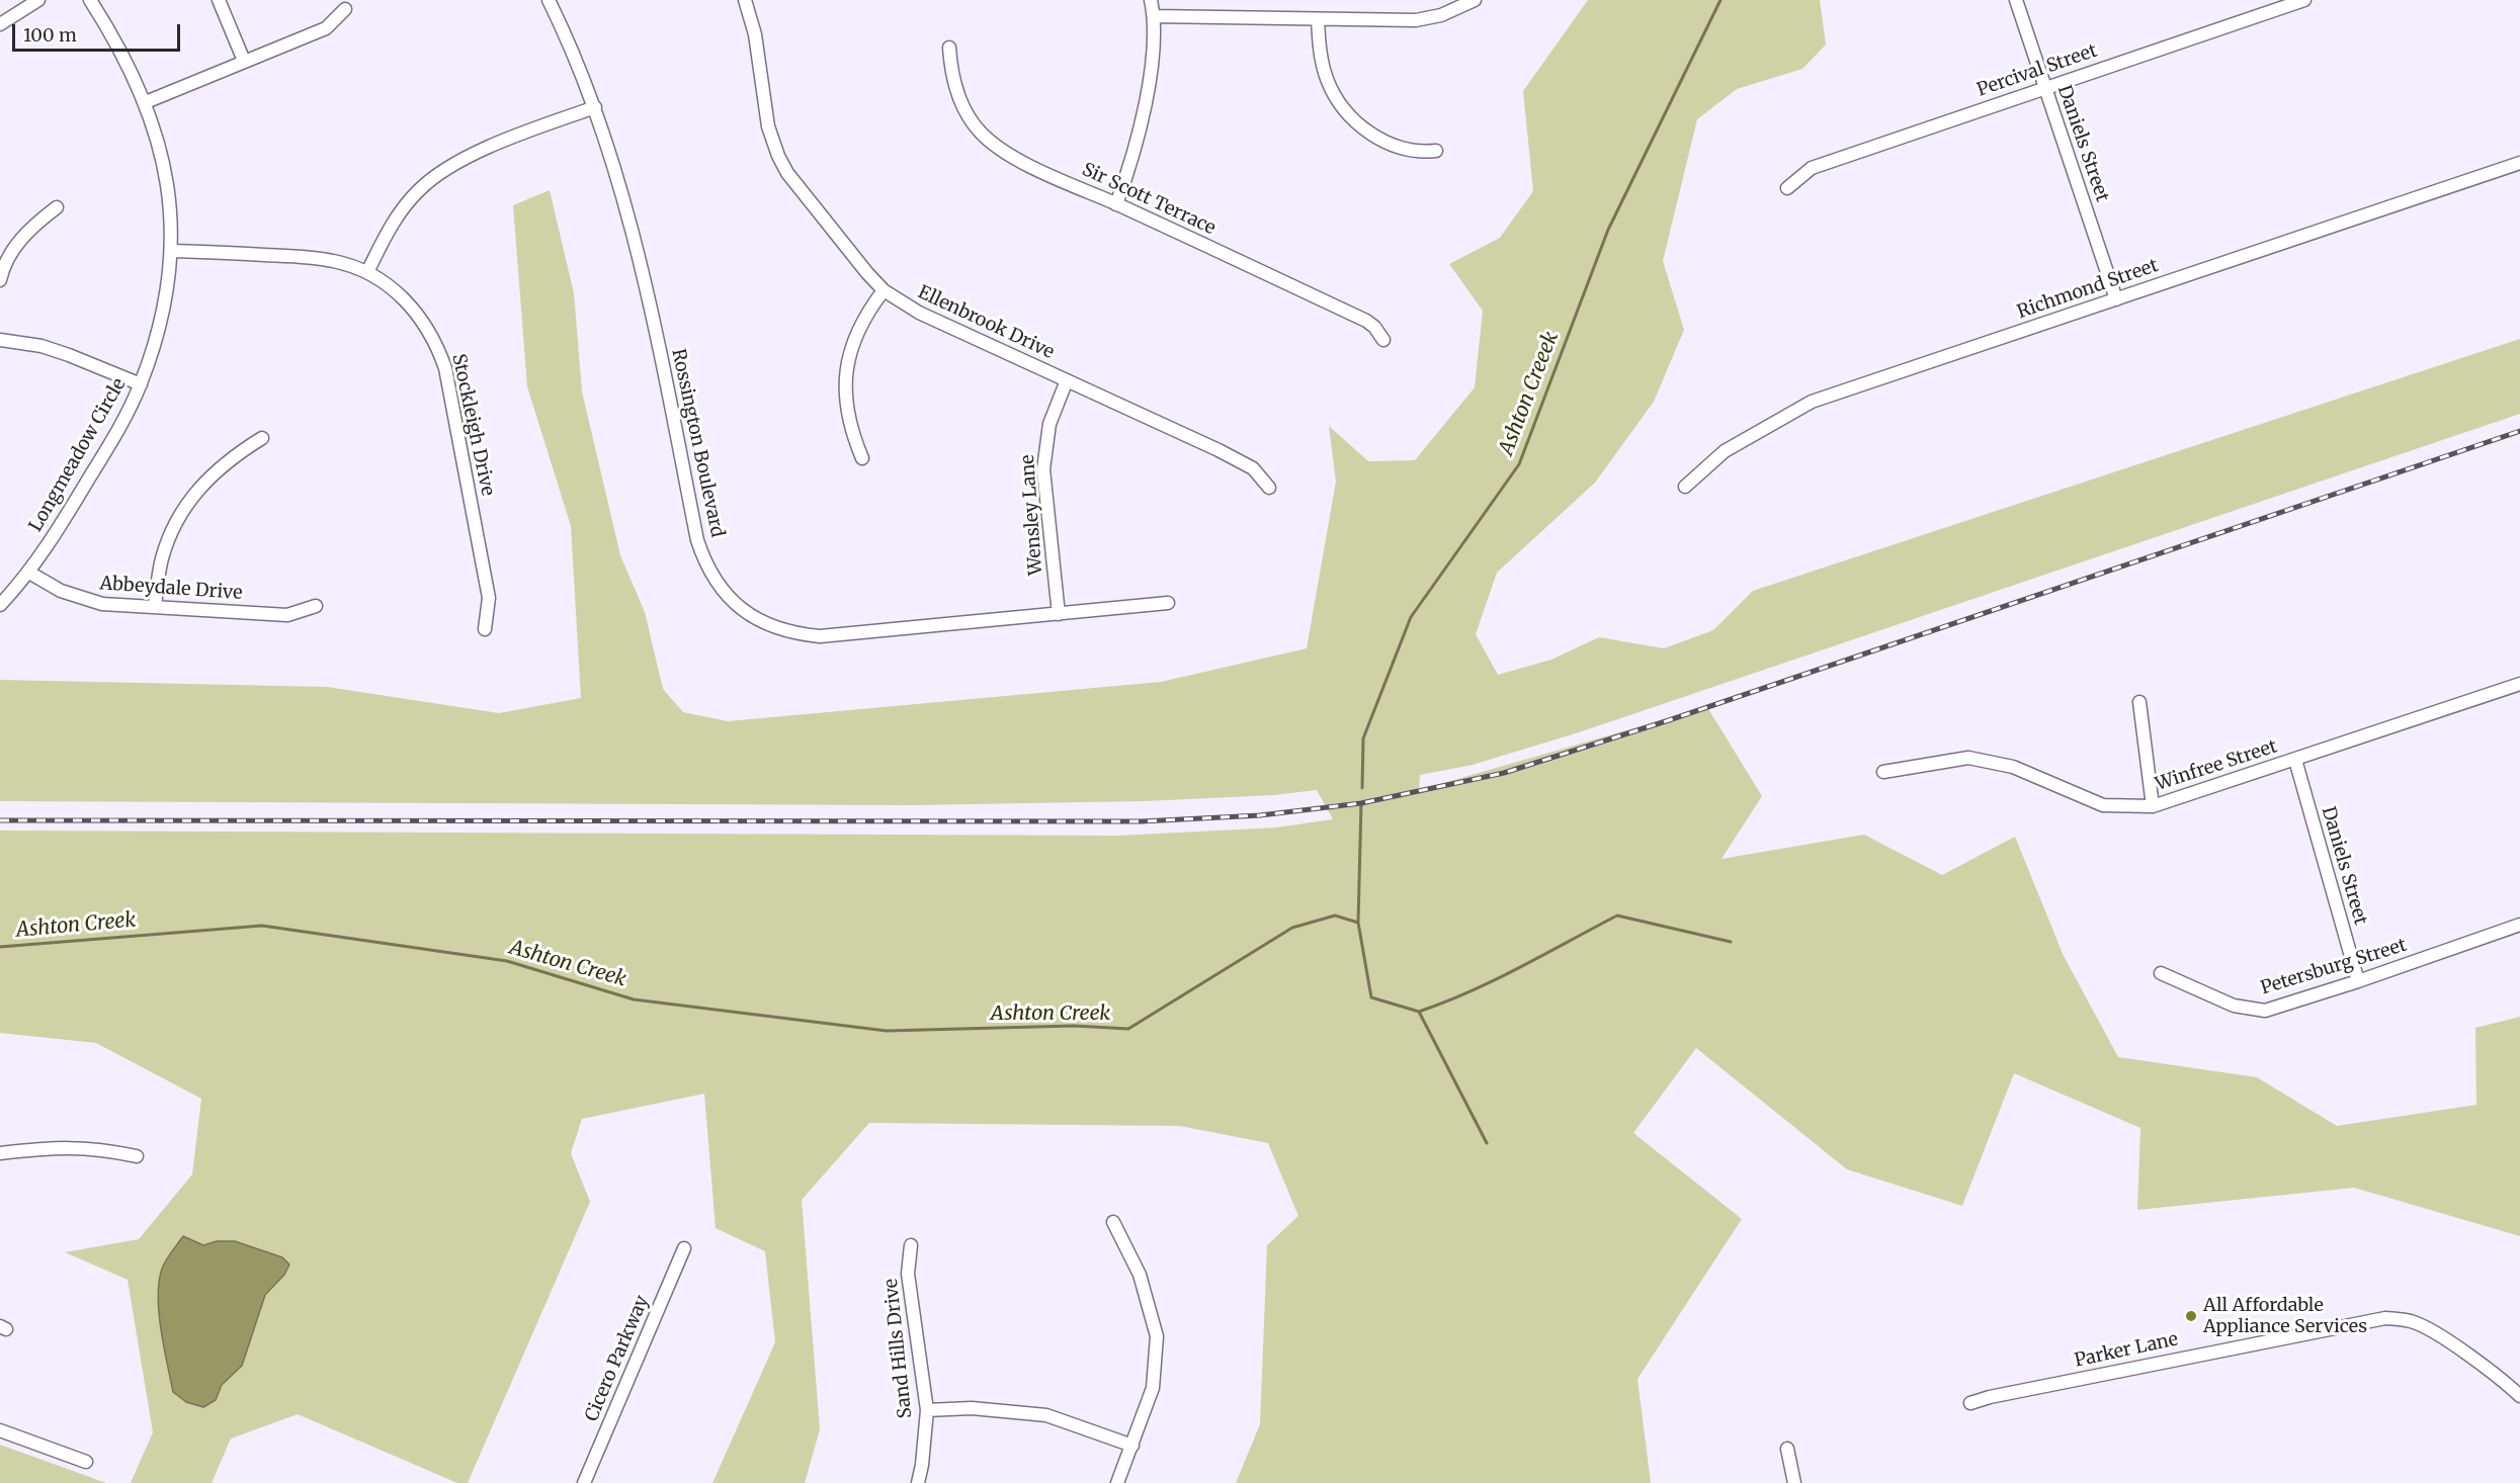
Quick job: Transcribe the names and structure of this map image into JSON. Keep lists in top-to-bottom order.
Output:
{
  "streets": {
    "street": [
      "Percival Street",
      "Daniels Street",
      "Sir Scott Terrace",
      "Richmond Street",
      "Ellenbrook Drive",
      "Stockleigh Drive",
      "Rossington Boulevard",
      "Longmeadow Circle",
      "Wensley Lane",
      "Abbeydale Drive",
      "Winfree Street",
      "Petersburg Street",
      "Sand Hills Drive",
      "Parker Lane",
      "Cicero Parkway"
    ]
  },
  "crossings": [
    ["Percival Street", "Daniels Street"],
    ["Daniels Street", "Richmond Street"],
    ["Daniels Street", "Winfree Street"],
    ["Daniels Street", "Petersburg Street"],
    ["Ellenbrook Drive", "Wensley Lane"],
    ["Stockleigh Drive", "Longmeadow Circle"],
    ["Rossington Boulevard", "Wensley Lane"],
    ["Longmeadow Circle", "Abbeydale Drive"]
  ],
  "water": ["Ashton Creeek", "Ashton Creek"],
  "places": ["All Affordable Appliance Services"],
  "scale_bar": "100 m"
}
